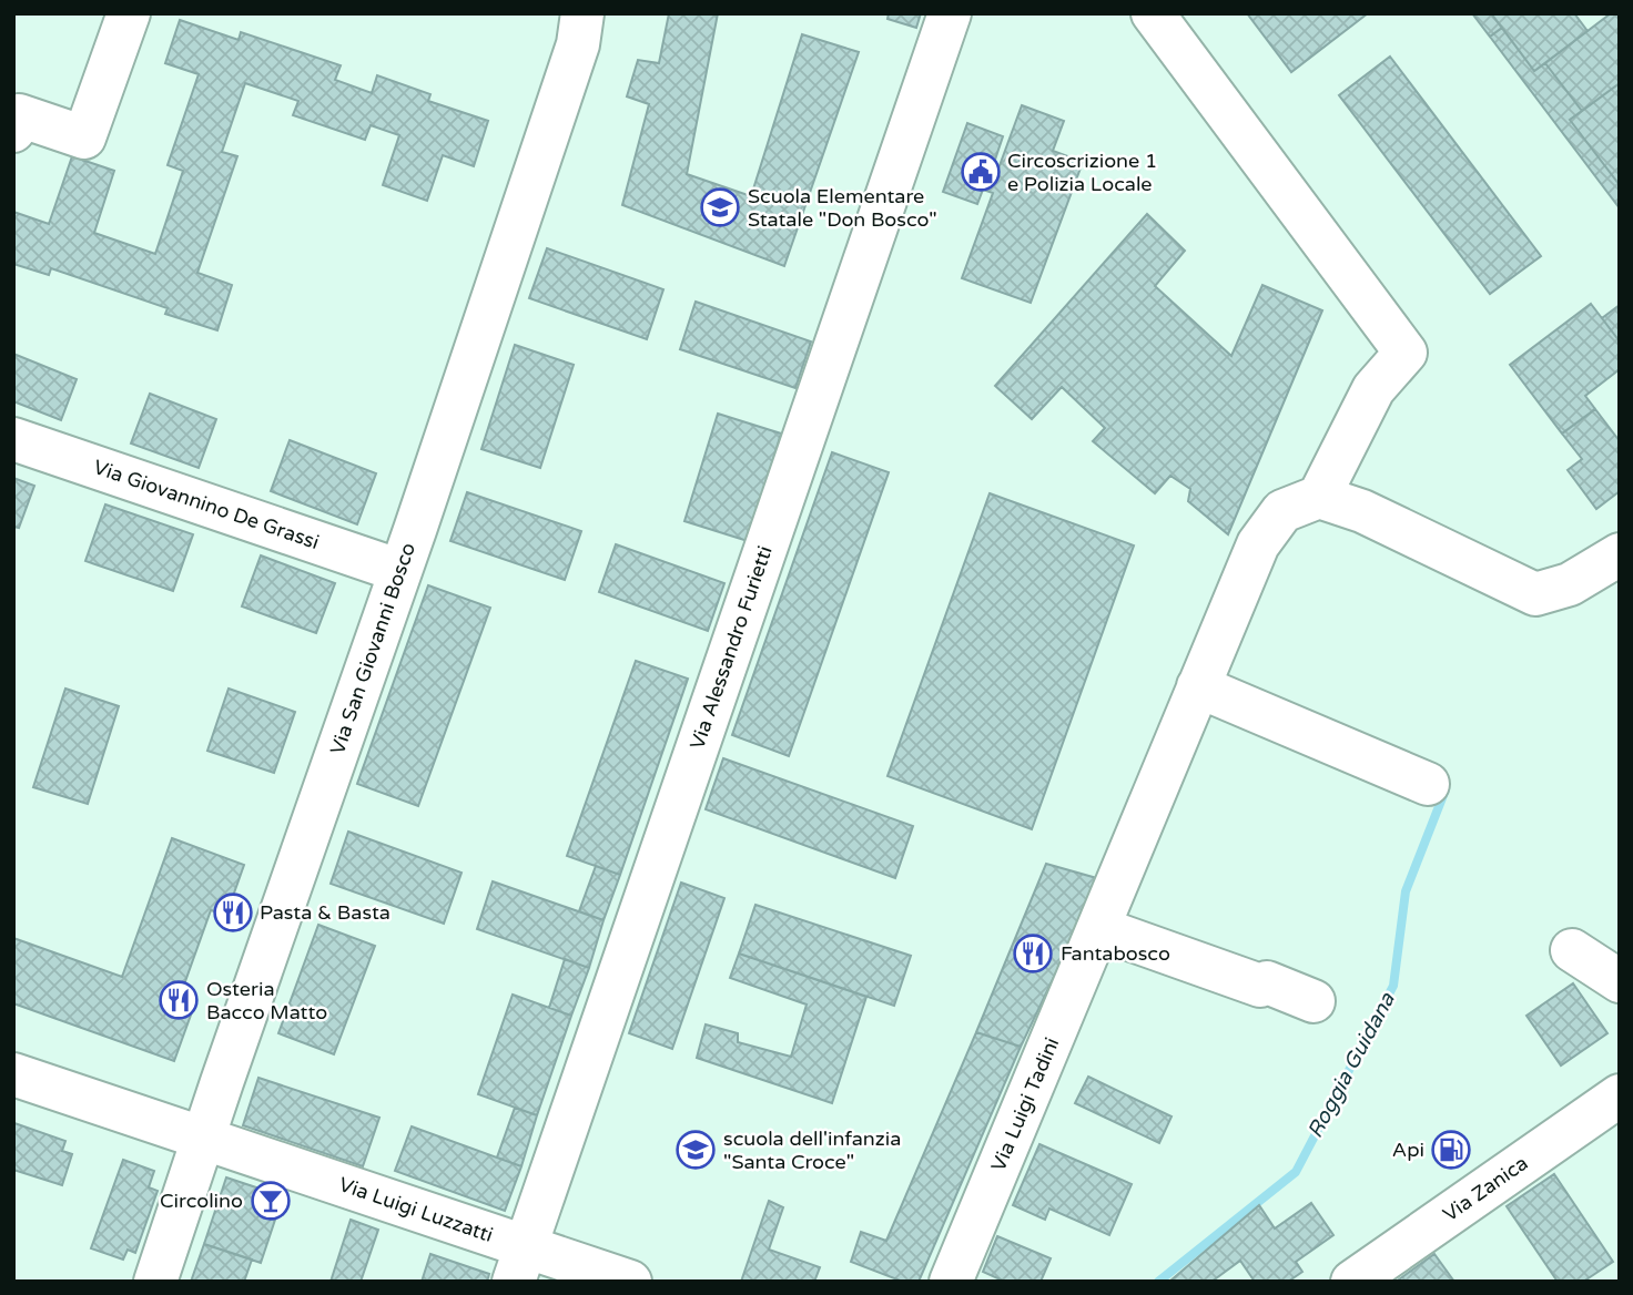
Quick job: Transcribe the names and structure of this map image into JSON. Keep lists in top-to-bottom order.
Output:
{
  "streets": {
    "street": [
      "Via Giovannino De Grassi",
      "Via Alessandro Furietti",
      "Via San Giovanni Bosco",
      "Via Luigi Tadini",
      "Via Zanica",
      "Via Luigi Luzzatti"
    ]
  },
  "crossings": [
    ["Via Giovannino De Grassi", "Via San Giovanni Bosco"],
    ["Via Alessandro Furietti", "Via Luigi Luzzatti"],
    ["Via San Giovanni Bosco", "Via Luigi Luzzatti"]
  ],
  "water": ["Roggia Guidana"],
  "places": {
    "public building": ["Circoscrizione 1 e Polizia Locale"],
    "school or university": ["Scuola Elementare Statale \"Don Bosco\"", "scuola dell'infanzia \"Santa Croce\""],
    "restaurant": ["Pasta & Basta", "Fantabosco", "Osteria Bacco Matto"],
    "fuel station": ["Api"],
    "bar": ["Circolino"]
  }
}
